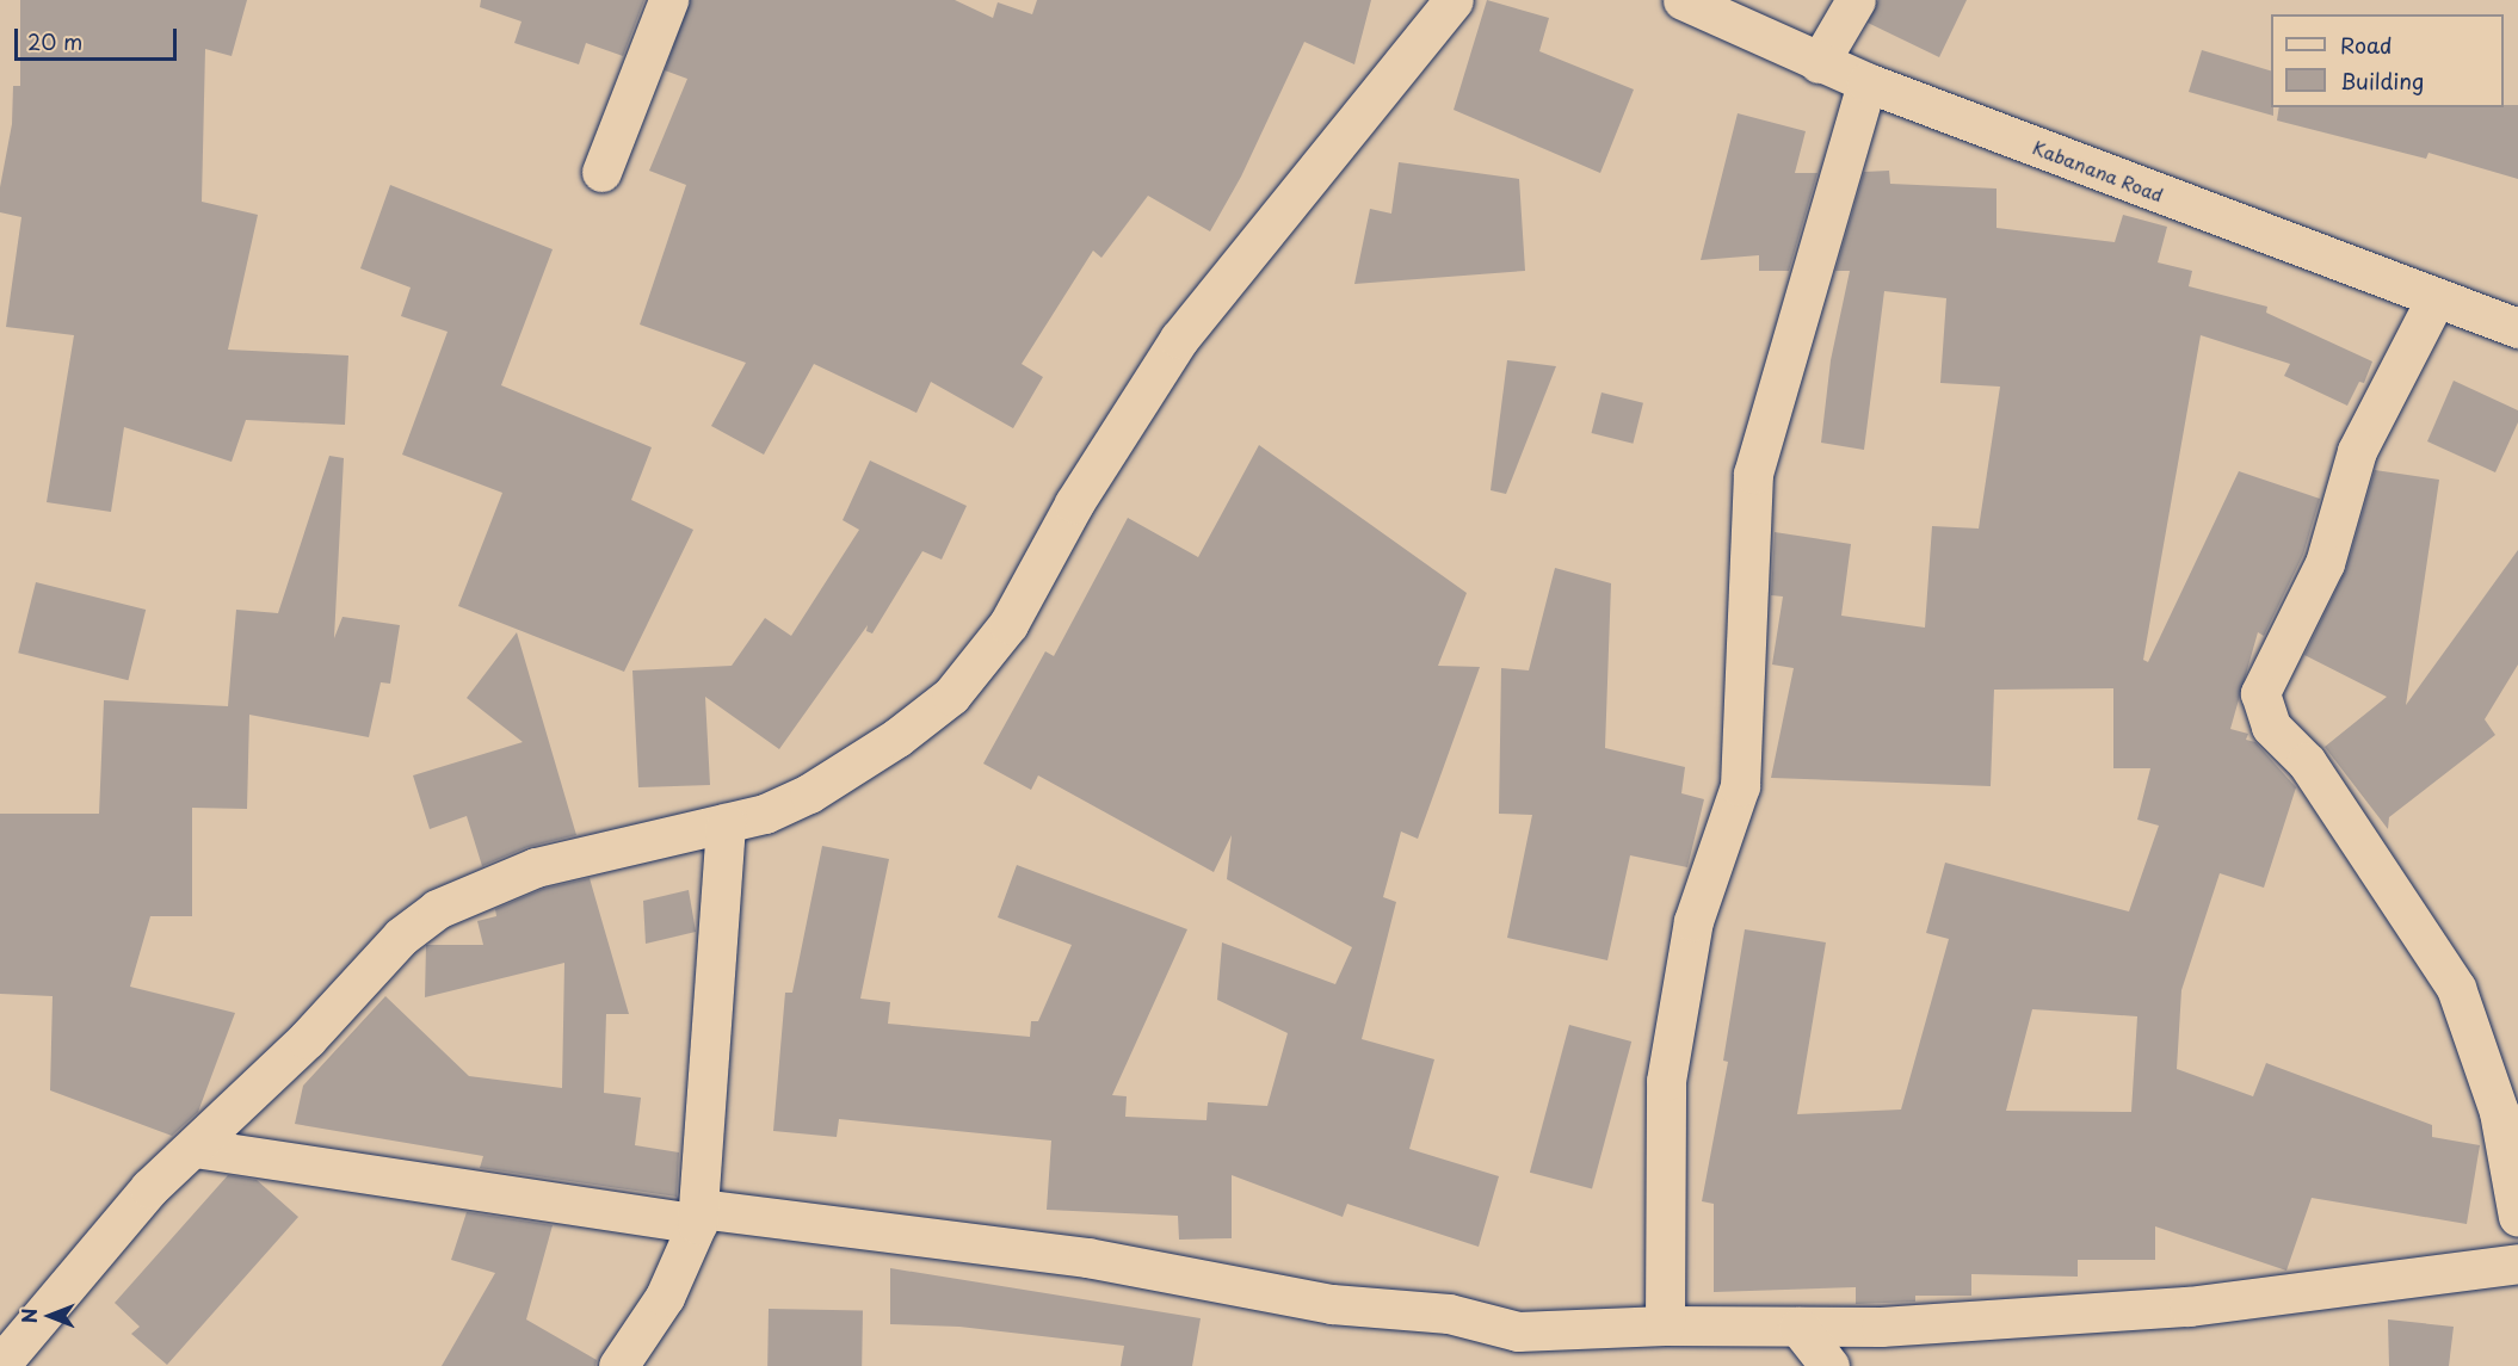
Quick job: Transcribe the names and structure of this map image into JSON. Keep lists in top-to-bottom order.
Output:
{
  "streets": {
    "street": ["Kabanana Road"]
  },
  "legend": ["Road", "Building"],
  "scale_bar": "20 m",
  "north": "left"
}
